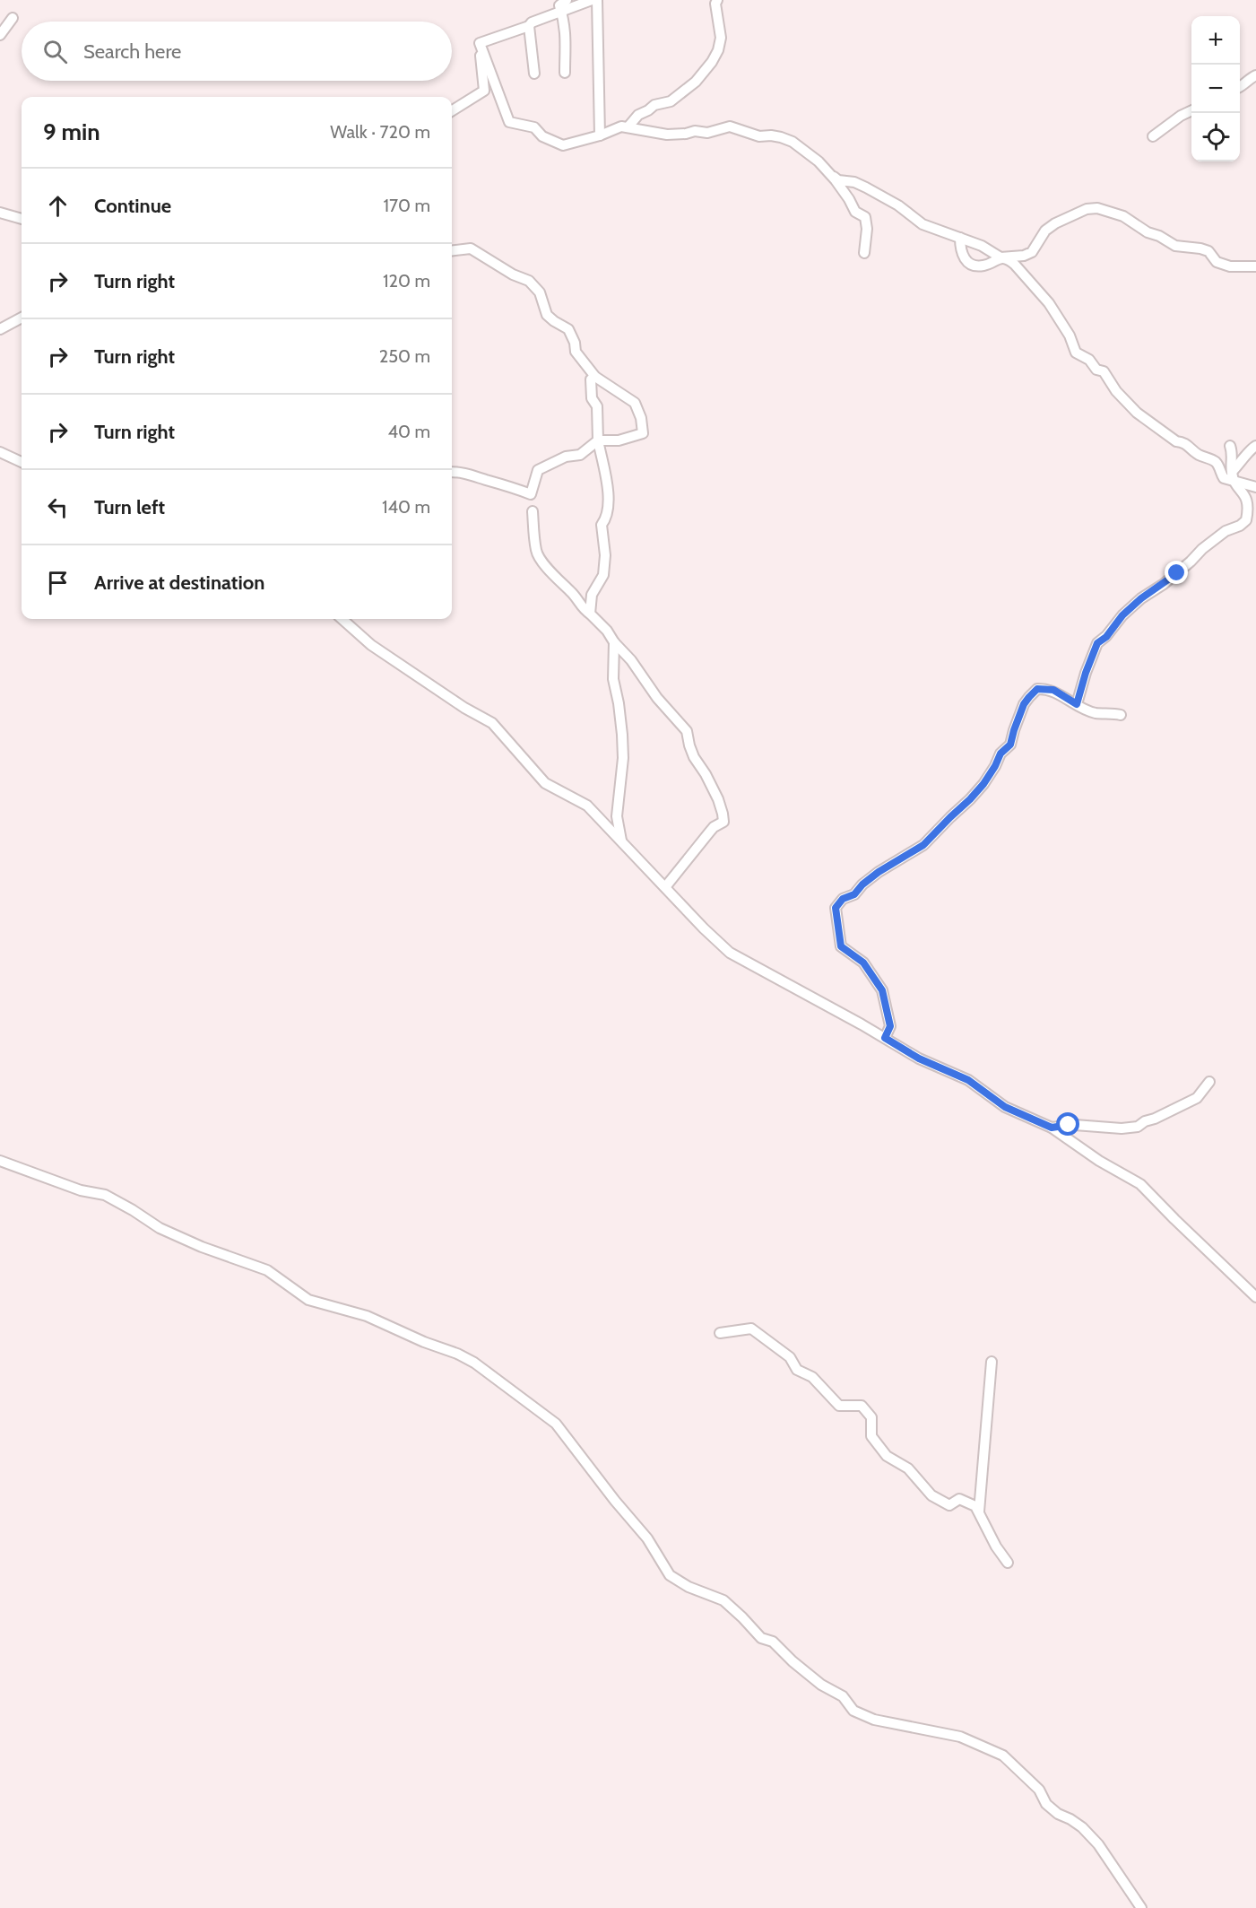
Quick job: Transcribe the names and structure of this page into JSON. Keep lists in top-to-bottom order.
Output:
{
  "page": {
    "map_buttons": ["+", "−"],
    "search": "Search here",
    "heading": ["9 min", "Walk · 720 m"],
    "list": [
      ["Continue", "170 m"],
      ["Turn right", "120 m"],
      ["Turn right", "250 m"],
      ["Turn right", "40 m"],
      ["Turn left", "140 m"],
      "Arrive at destination"
    ]
  }
}
